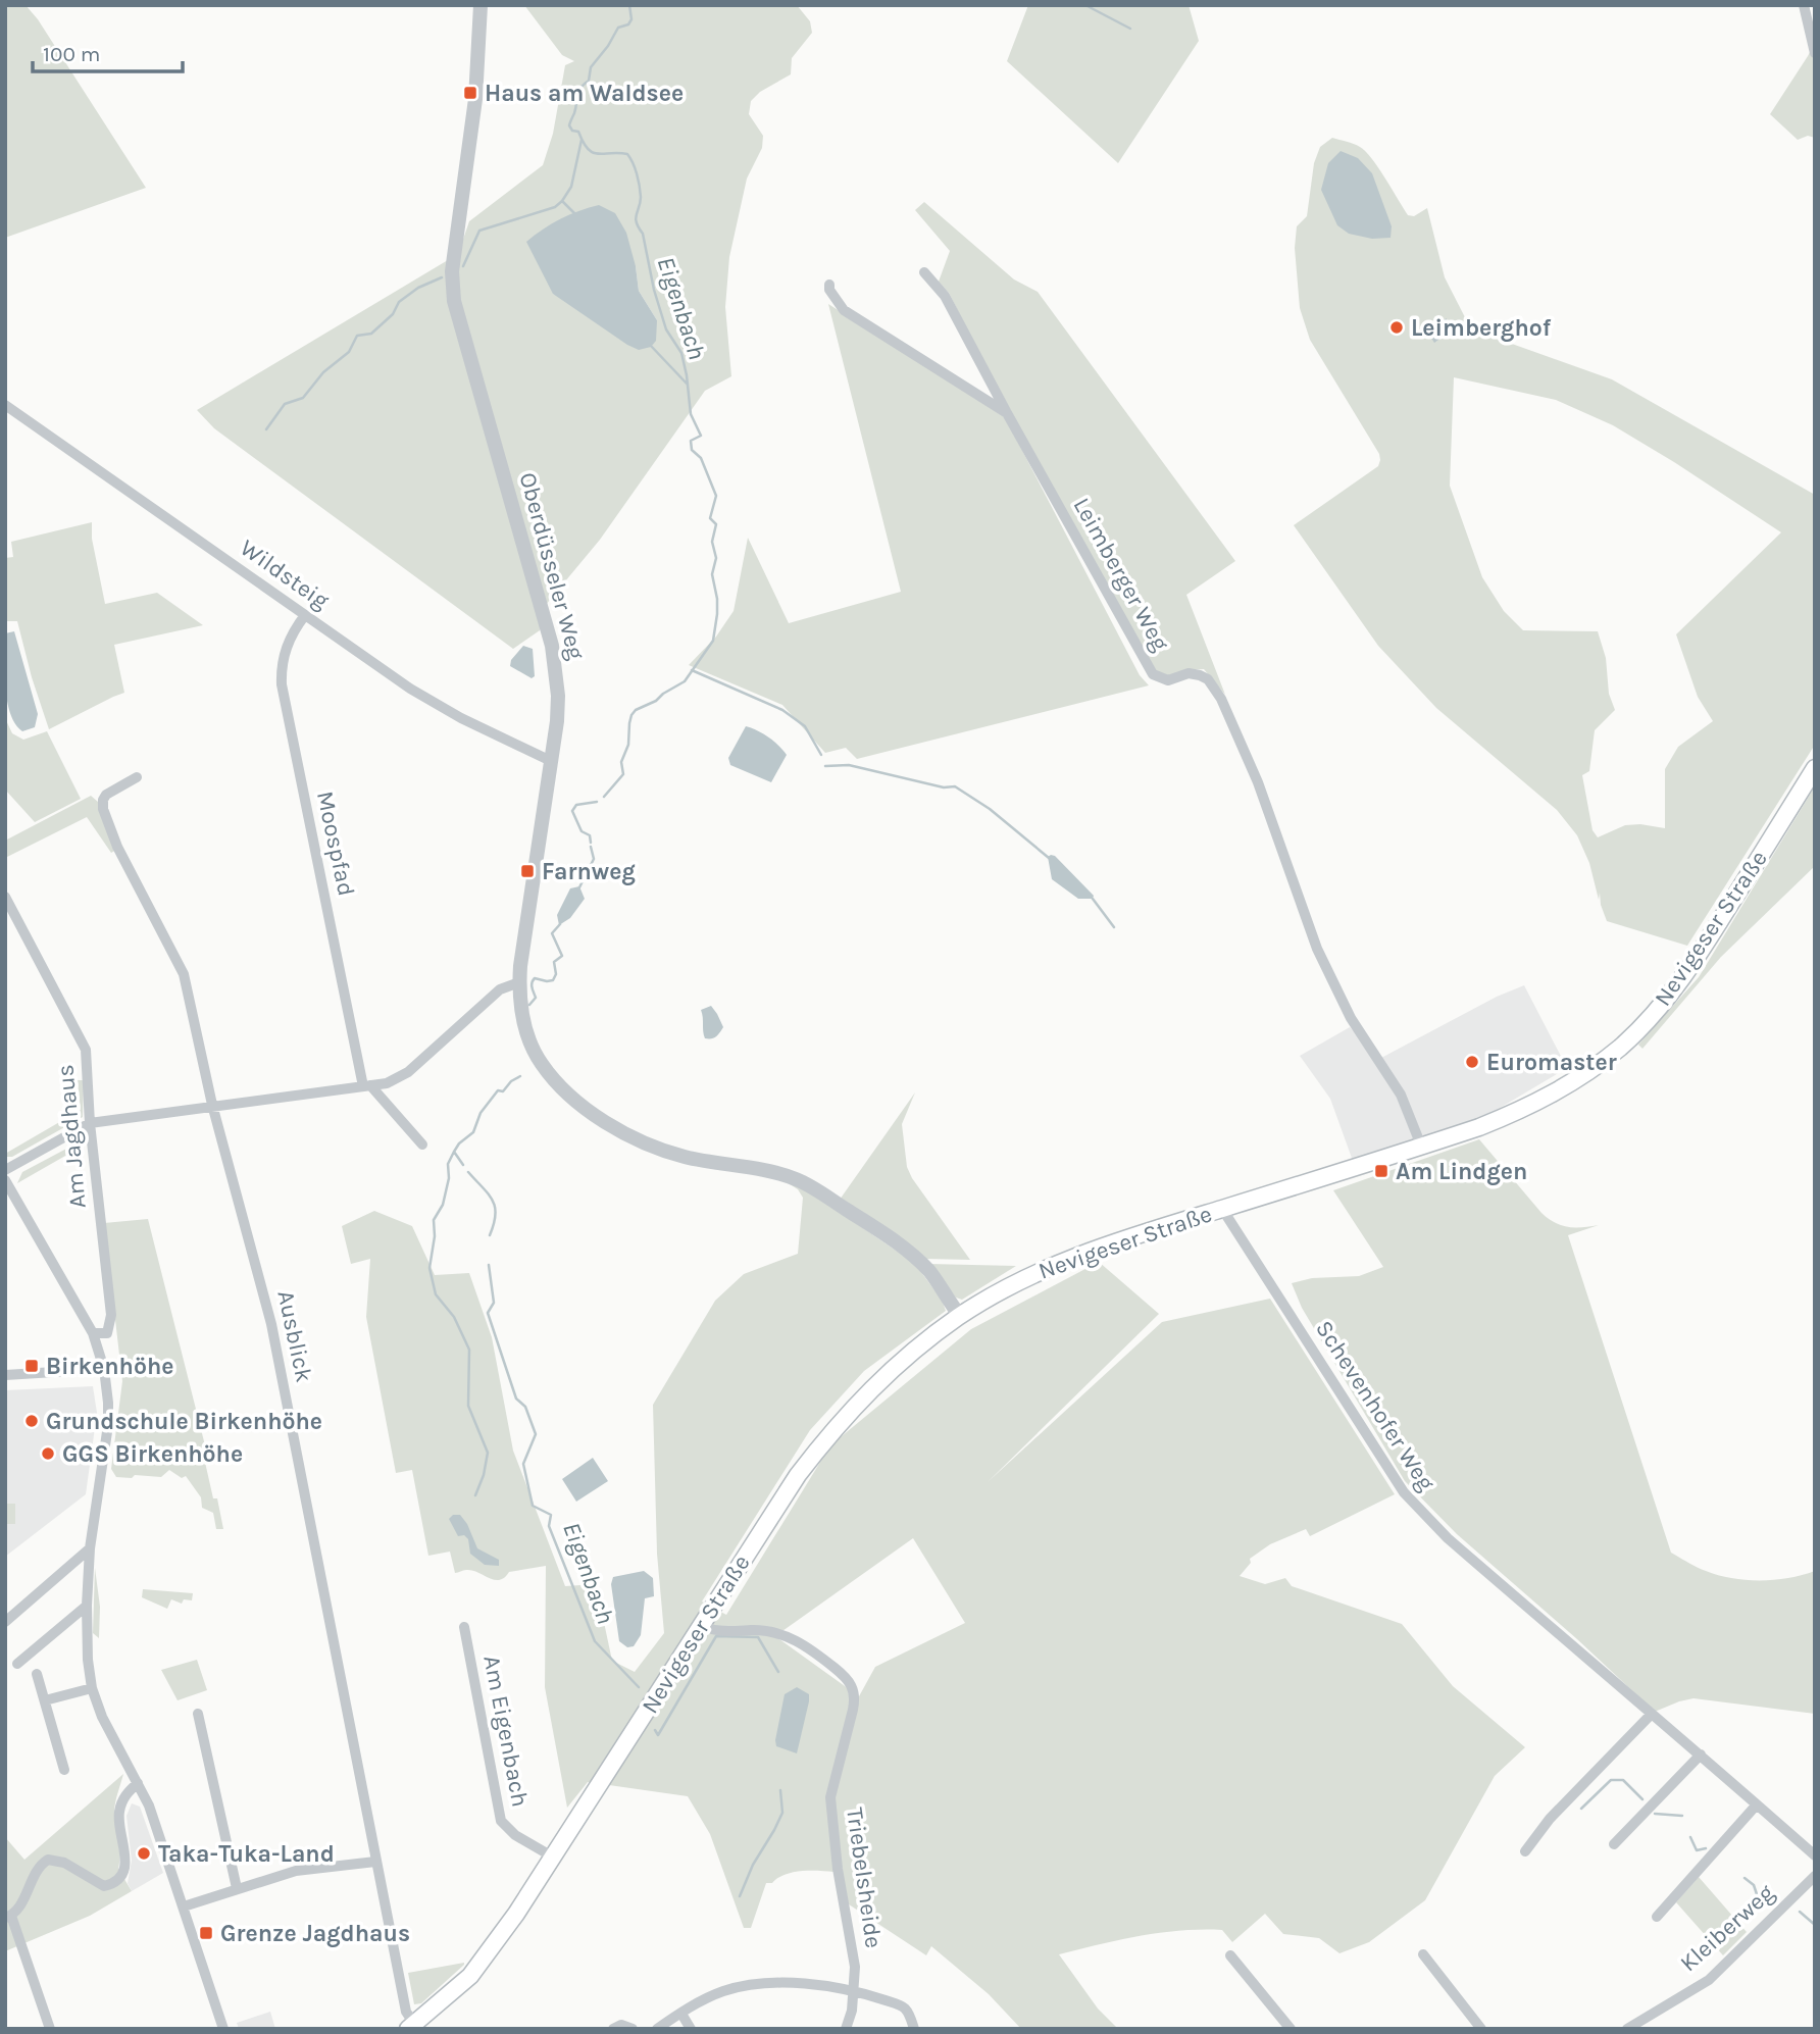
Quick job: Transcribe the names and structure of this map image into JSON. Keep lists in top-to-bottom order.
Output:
{
  "streets": {
    "main road": ["Nevigeser Straße"],
    "street": [
      "Oberdüsseler Weg",
      "Wildsteig",
      "Leimberger Weg",
      "Moospfad",
      "Am Jagdhaus",
      "Ausblick",
      "Schevenhofer Weg",
      "Am Eigenbach",
      "Triebelsheide",
      "Kleiberweg"
    ]
  },
  "crossings": [
    ["Oberdüsseler Weg", "Wildsteig"],
    ["Oberdüsseler Weg", "Nevigeser Straße"],
    ["Wildsteig", "Moospfad"],
    ["Leimberger Weg", "Nevigeser Straße"],
    ["Nevigeser Straße", "Ausblick"],
    ["Nevigeser Straße", "Schevenhofer Weg"],
    ["Nevigeser Straße", "Am Eigenbach"],
    ["Nevigeser Straße", "Triebelsheide"]
  ],
  "water": ["Eigenbach"],
  "places": {
    "transit": [
      "Haus am Waldsee",
      "Farnweg",
      "Am Lindgen",
      "Birkenhöhe",
      "Grenze Jagdhaus"
    ],
    "other": [
      "Leimberghof",
      "Euromaster",
      "Grundschule Birkenhöhe",
      "GGS Birkenhöhe",
      "Taka-Tuka-Land"
    ]
  },
  "scale_bar": "100 m"
}
